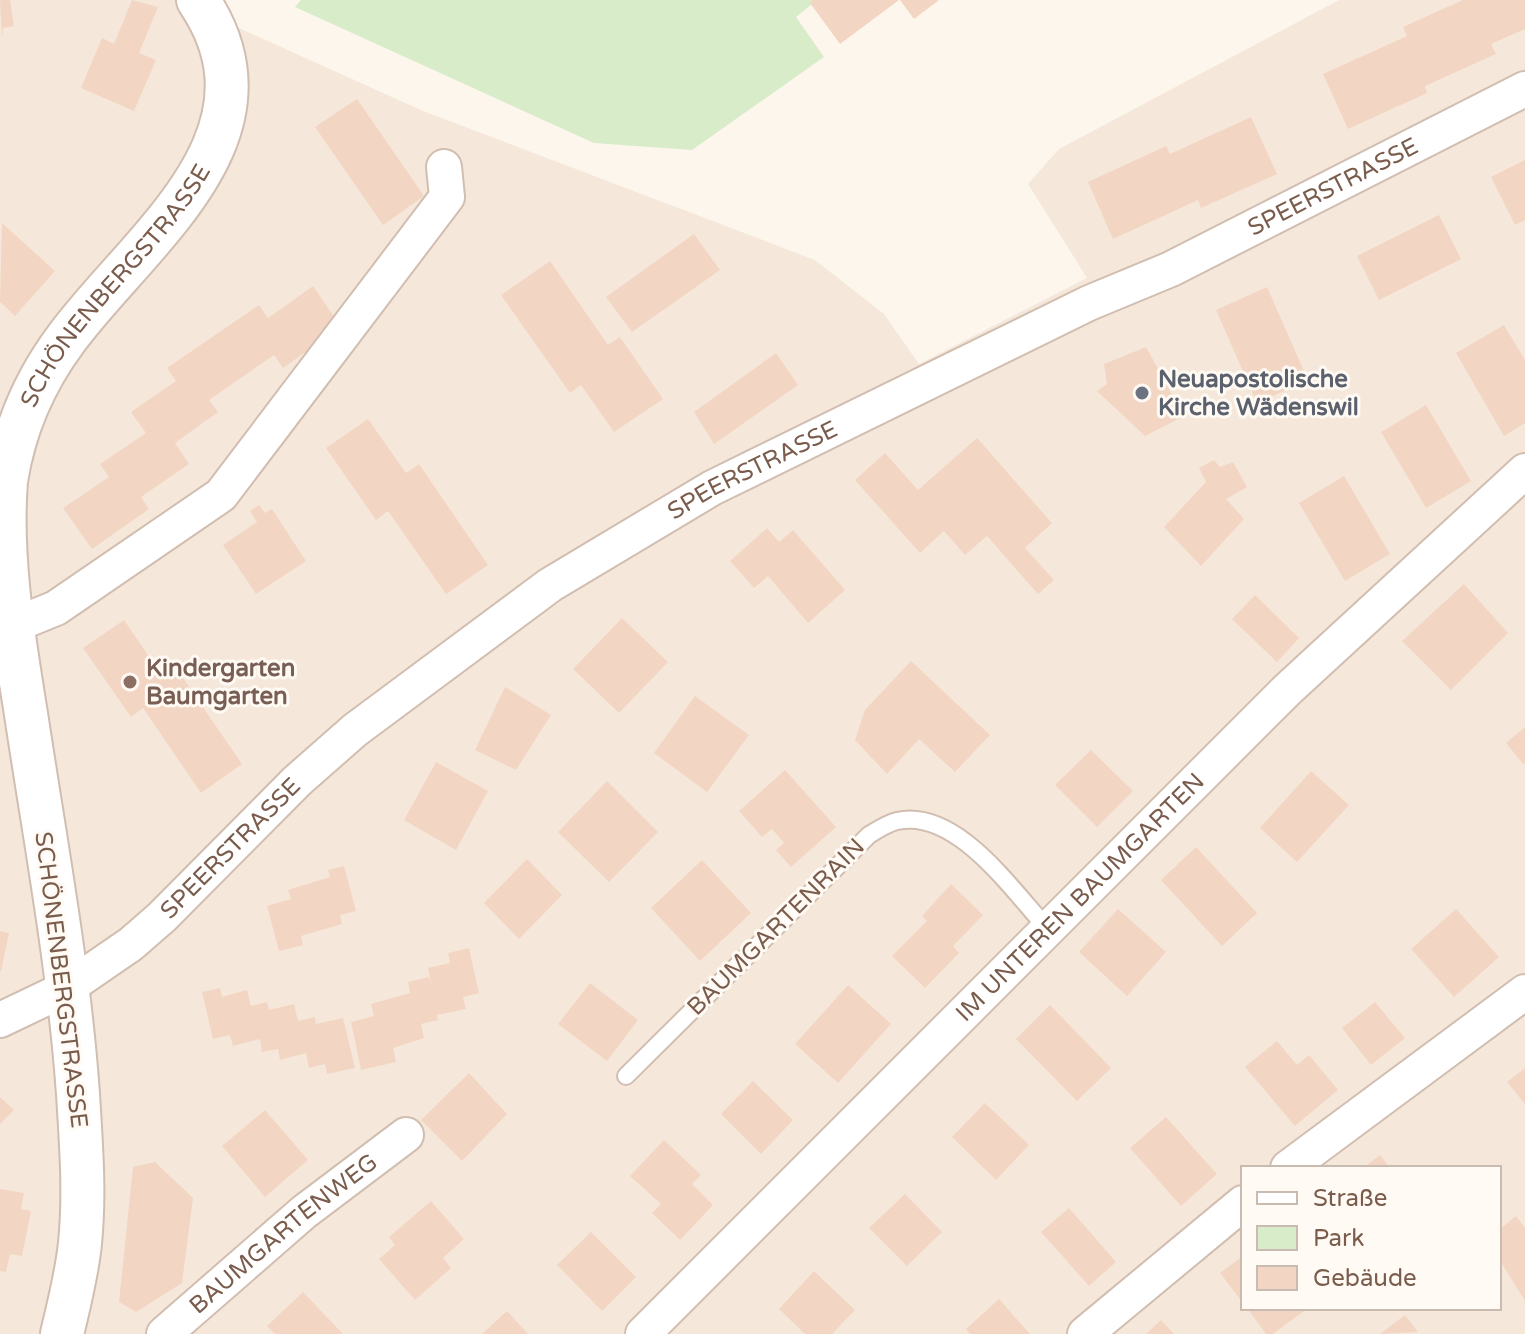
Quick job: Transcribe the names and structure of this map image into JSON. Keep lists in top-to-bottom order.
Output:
{
  "streets": {
    "street": [
      "SPEERSTRASSE",
      "SCHÖNENBERGSTRASSE",
      "IM UNTEREN BAUMGARTEN",
      "BAUMGARTENWEG"
    ],
    "lane": ["BAUMGARTENRAIN"]
  },
  "crossings": [
    ["SPEERSTRASSE", "SCHÖNENBERGSTRASSE"],
    ["IM UNTEREN BAUMGARTEN", "BAUMGARTENRAIN"]
  ],
  "places": ["Neuapostolische Kirche Wädenswil", "Kindergarten Baumgarten"],
  "legend": ["Straße", "Park", "Gebäude"]
}
